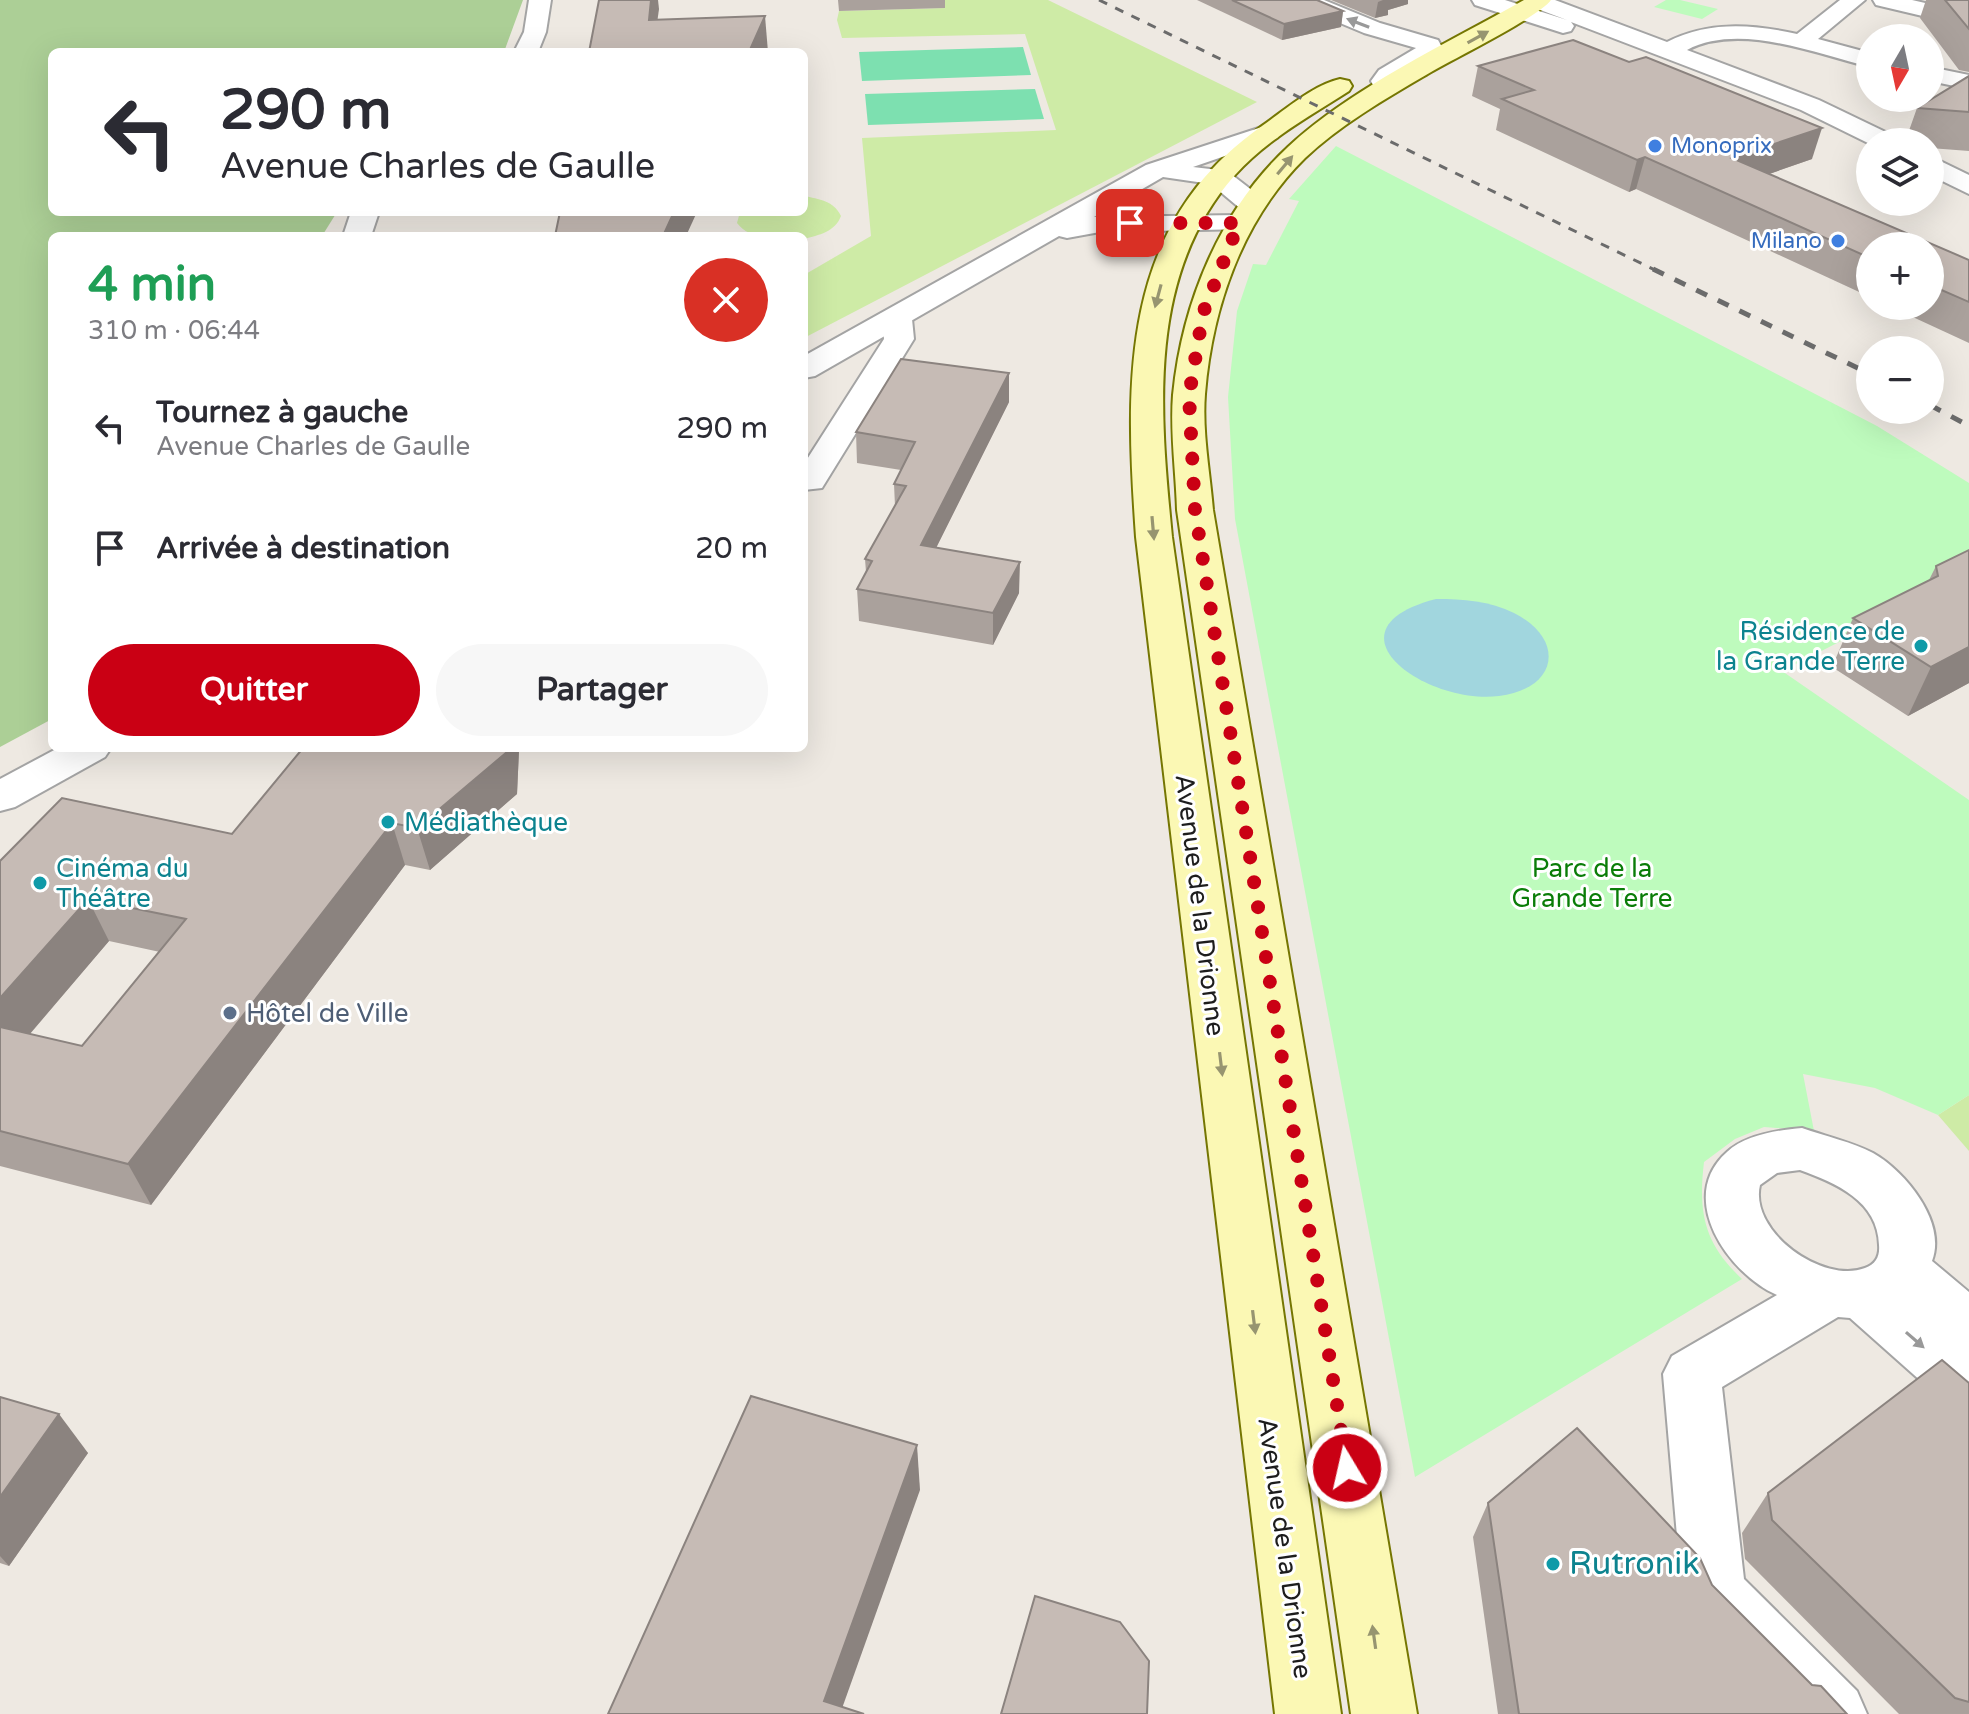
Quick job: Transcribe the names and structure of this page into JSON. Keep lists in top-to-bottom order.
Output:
{
  "streets": {
    "main road": ["Avenue de la Drionne"]
  },
  "parks": ["Parc de la Grande Terre"],
  "places": [
    "Monoprix",
    "Milano",
    "Résidence de la Grande Terre",
    "Médiathèque",
    "Cinéma du Théâtre",
    "Hôtel de Ville",
    "Rutronik"
  ],
  "north": "bottom",
  "page": {
    "map_buttons": ["+", "−"],
    "turn": ["290 m", "Avenue Charles de Gaulle"],
    "heading": ["4 min", "310 m · 06:44"],
    "list": [
      {
        "name": "Tournez à gauche",
        "note": "Avenue Charles de Gaulle",
        "value": "290 m"
      },
      {
        "name": "Arrivée à destination",
        "value": "20 m"
      }
    ],
    "buttons": ["Quitter", "Partager"]
  }
}
